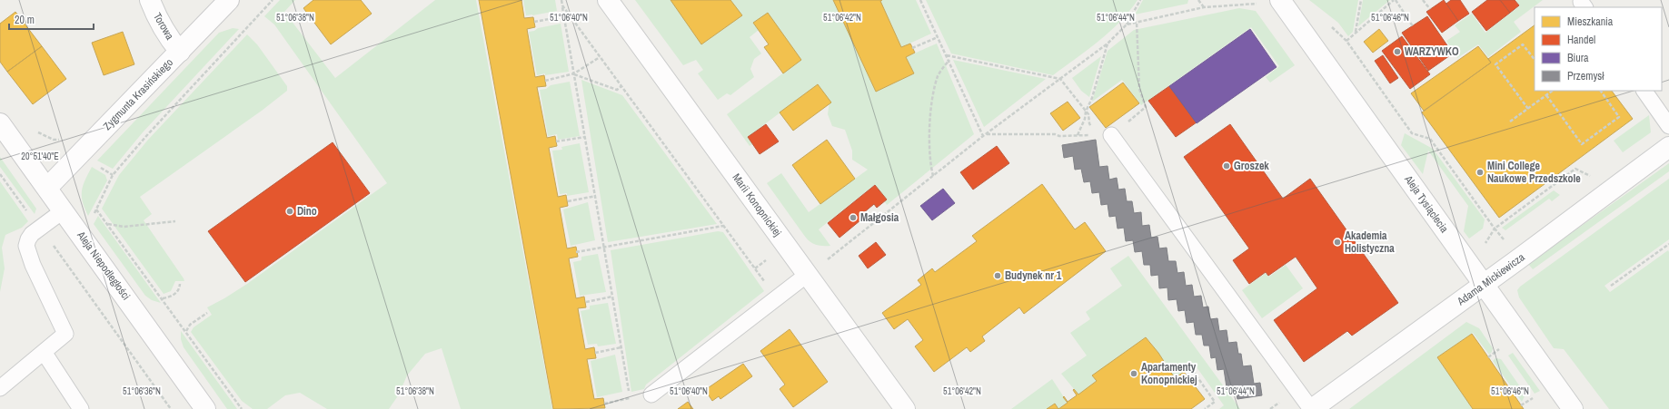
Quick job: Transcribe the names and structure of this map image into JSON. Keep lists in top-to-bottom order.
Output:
{
  "streets": {
    "street": [
      "Torowa",
      "Zygmunta Krasińskiego",
      "Aleja Tysiąclecia",
      "Marii Konopnickiej",
      "Aleja Niepodległości",
      "Adama Mickiewicza"
    ]
  },
  "crossings": [
    ["Torowa", "Zygmunta Krasińskiego"],
    ["Zygmunta Krasińskiego", "Aleja Niepodległości"],
    ["Aleja Tysiąclecia", "Adama Mickiewicza"]
  ],
  "places": [
    "WARZYWKO",
    "Groszek",
    "Mini College Naukowe Przedszkole",
    "Dino",
    "Małgosia",
    "Akademia Holistyczna",
    "Budynek nr 1",
    "Apartamenty Konopnickiej"
  ],
  "legend": [
    "Mieszkania",
    "Handel",
    "Biura",
    "Przemysł"
  ],
  "scale_bar": "20 m",
  "coordinates": [
    "51°06'38\"N",
    "51°06'40\"N",
    "51°06'42\"N",
    "51°06'44\"N",
    "51°06'46\"N",
    "20°51'40\"E",
    "51°06'36\"N"
  ]
}
